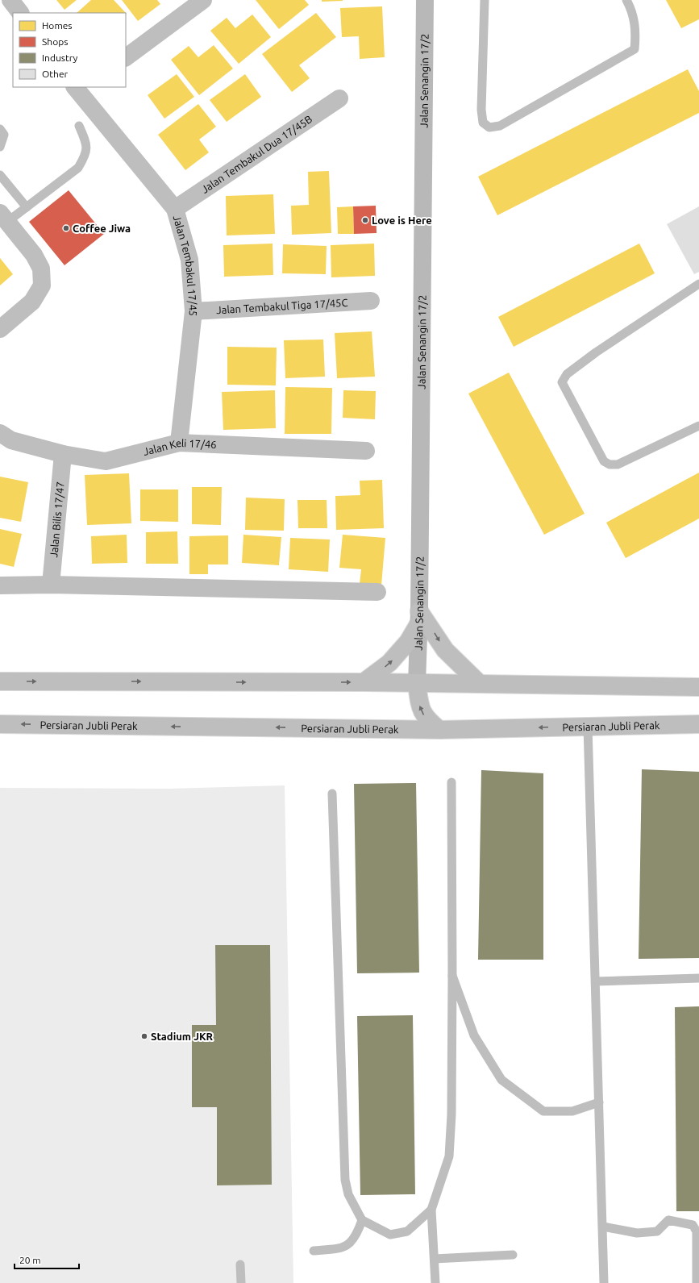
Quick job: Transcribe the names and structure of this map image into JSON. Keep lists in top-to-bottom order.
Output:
{
  "streets": {
    "street": [
      "Jalan Senangin 17/2",
      "Jalan Tembakul Dua 17/45B",
      "Jalan Tembakul 17/45",
      "Jalan Tembakul Tiga 17/45C",
      "Jalan Keli 17/46",
      "Jalan Bilis 17/47",
      "Persiaran Jubli Perak"
    ]
  },
  "crossings": [
    ["Jalan Tembakul Dua 17/45B", "Jalan Tembakul 17/45"],
    ["Jalan Tembakul 17/45", "Jalan Tembakul Tiga 17/45C"],
    ["Jalan Tembakul 17/45", "Jalan Keli 17/46"],
    ["Jalan Keli 17/46", "Jalan Bilis 17/47"]
  ],
  "places": ["Love is Here", "Coffee Jiwa", "Stadium JKR"],
  "legend": [
    "Homes",
    "Shops",
    "Industry",
    "Other"
  ],
  "scale_bar": "20 m"
}
